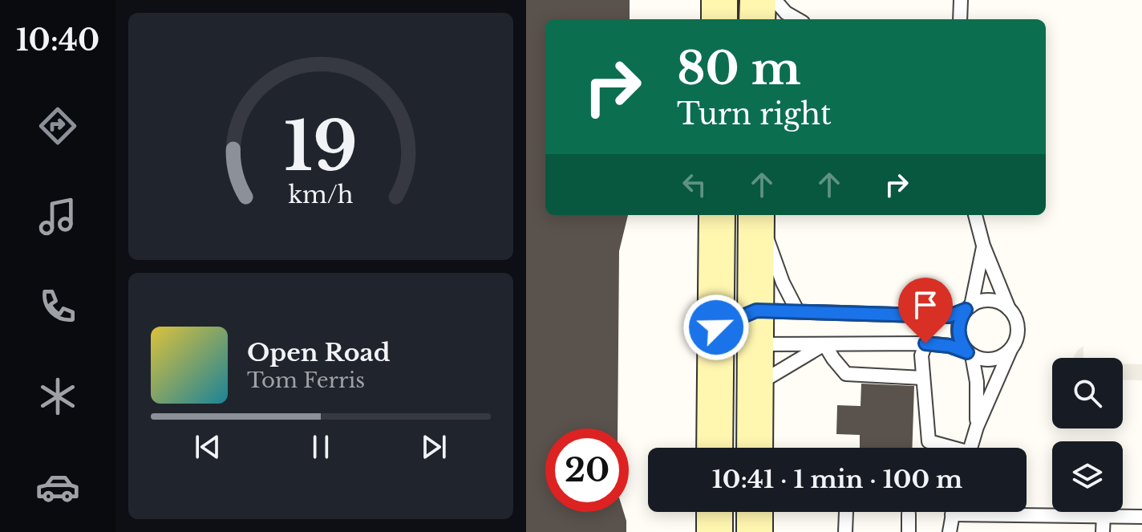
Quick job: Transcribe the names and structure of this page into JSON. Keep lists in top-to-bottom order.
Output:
{
  "page": {
    "tabs": "10:40",
    "turn": ["80 m", "Turn right"],
    "song": ["Open Road", "Tom Ferris"],
    "limit": "20",
    "trip": "10:41 · 1 min · 100 m",
    "gauge": ["19", "km/h"]
  }
}
